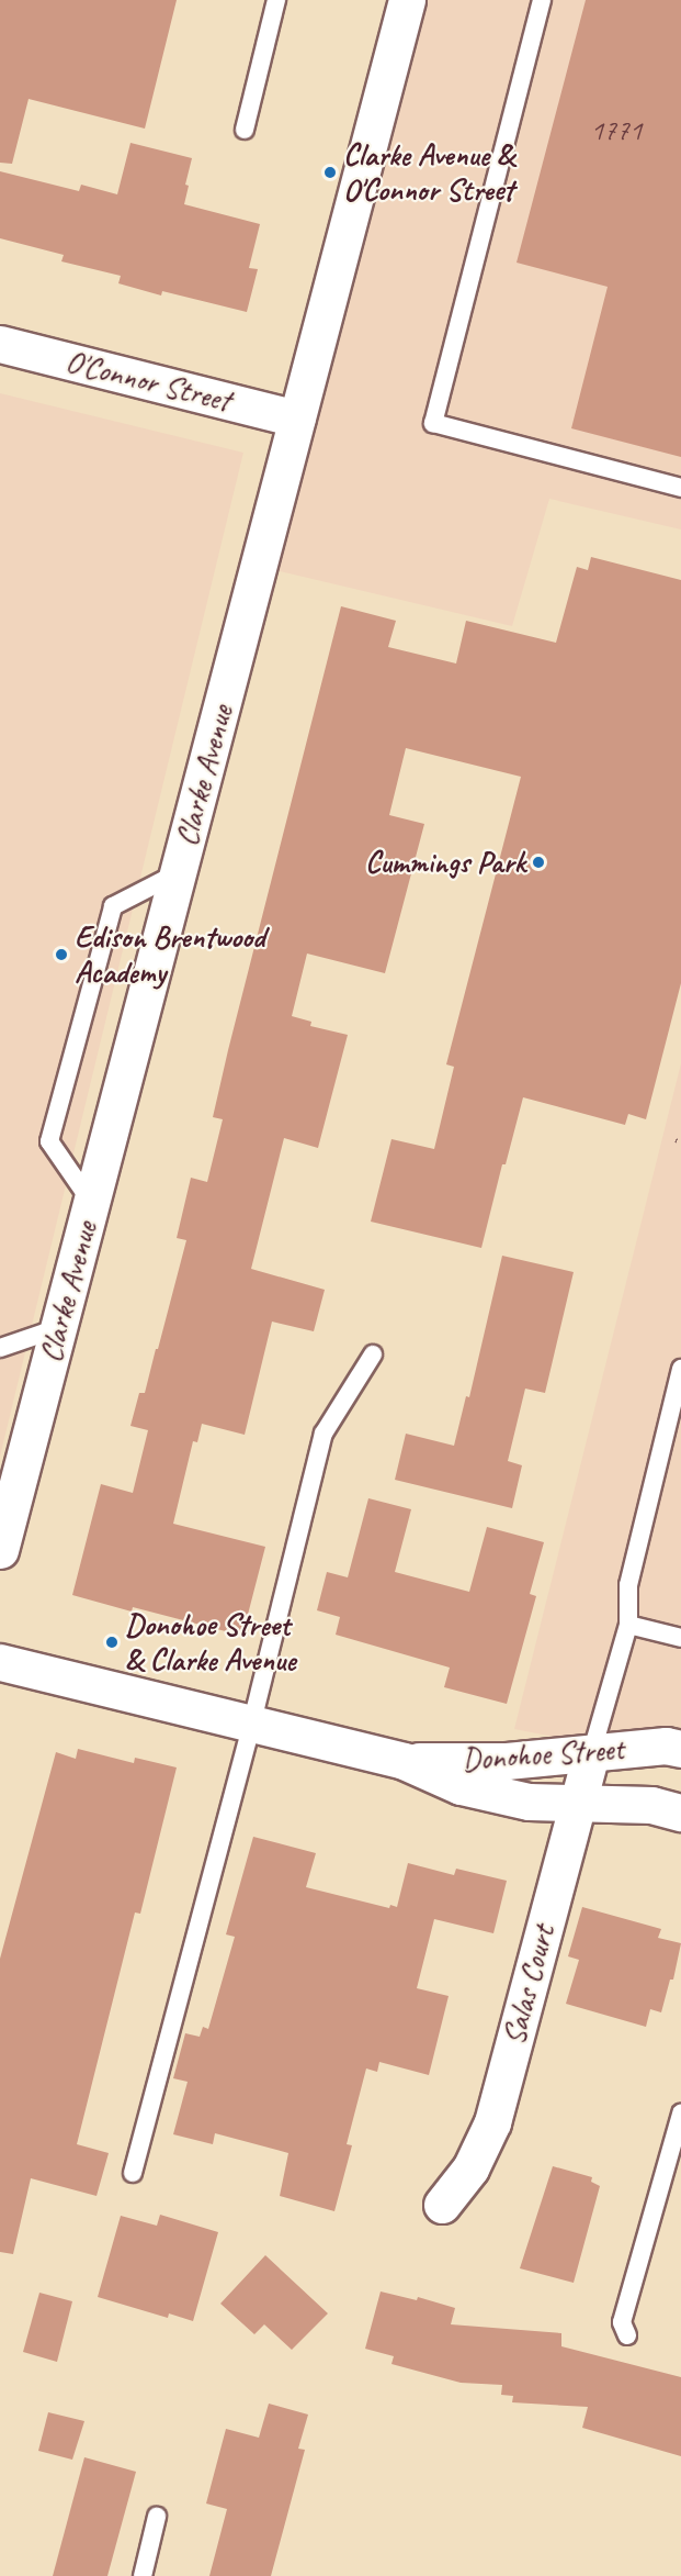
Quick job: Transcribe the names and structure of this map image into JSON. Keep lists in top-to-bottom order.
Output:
{
  "streets": {
    "street": [
      "O'Connor Street",
      "Clarke Avenue",
      "Donohoe Street",
      "Salas Court"
    ]
  },
  "crossings": [
    ["O'Connor Street", "Clarke Avenue"],
    ["Donohoe Street", "Salas Court"]
  ],
  "places": [
    "Clarke Avenue & O'Connor Street",
    "Cummings Park",
    "Edison Brentwood Academy",
    "Donohoe Street & Clarke Avenue"
  ],
  "house_numbers": ["1771"]
}
